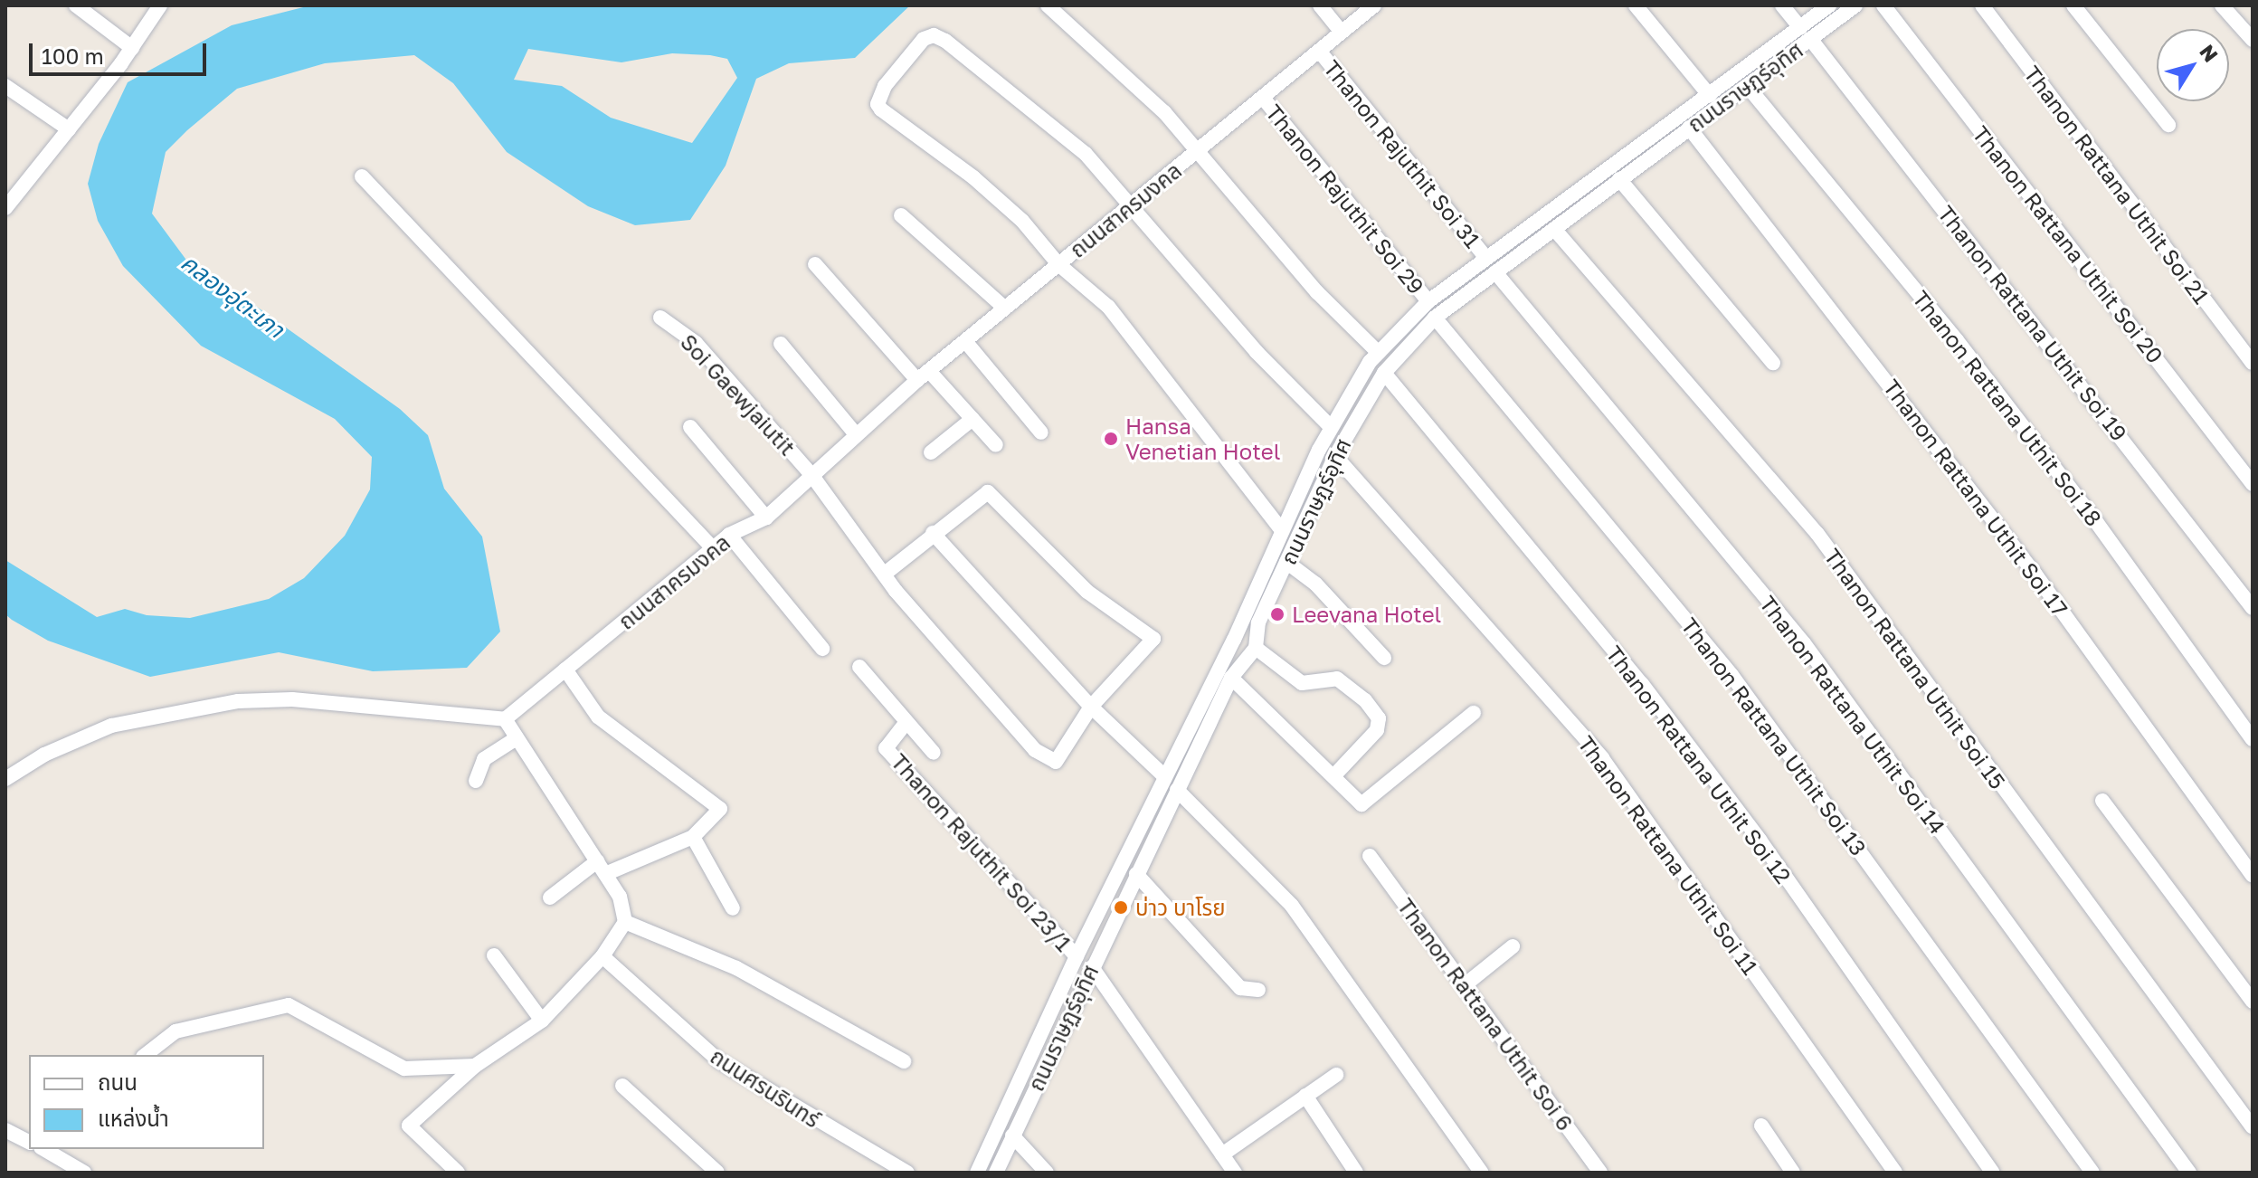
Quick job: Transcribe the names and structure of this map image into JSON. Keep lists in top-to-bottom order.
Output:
{
  "streets": {
    "street": [
      "ถนนราษฏร์อุทิศ",
      "Thanon Rajuthit Soi 31",
      "Thanon Rattana Uthit Soi 21",
      "Thanon Rajuthit Soi 29",
      "ถนนสาครมงคล",
      "Thanon Rattana Uthit Soi 20",
      "Thanon Rattana Uthit Soi 19",
      "Soi Gaewjaiutit",
      "Thanon Rattana Uthit Soi 18",
      "Thanon Rattana Uthit Soi 17",
      "Thanon Rattana Uthit Soi 15",
      "Thanon Rattana Uthit Soi 14",
      "Thanon Rattana Uthit Soi 13",
      "Thanon Rattana Uthit Soi 12",
      "Thanon Rajuthit Soi 23/1",
      "Thanon Rattana Uthit Soi 11",
      "Thanon Rattana Uthit Soi 6",
      "ถนนศรนรินทร์"
    ]
  },
  "crossings": [
    ["ถนนราษฏร์อุทิศ", "Thanon Rajuthit Soi 31"],
    ["ถนนราษฏร์อุทิศ", "Thanon Rajuthit Soi 29"],
    ["ถนนราษฏร์อุทิศ", "Thanon Rattana Uthit Soi 19"],
    ["ถนนราษฏร์อุทิศ", "Thanon Rattana Uthit Soi 18"],
    ["ถนนราษฏร์อุทิศ", "Thanon Rattana Uthit Soi 17"],
    ["ถนนราษฏร์อุทิศ", "Thanon Rattana Uthit Soi 15"],
    ["ถนนราษฏร์อุทิศ", "Thanon Rattana Uthit Soi 14"],
    ["ถนนราษฏร์อุทิศ", "Thanon Rattana Uthit Soi 13"],
    ["ถนนราษฏร์อุทิศ", "Thanon Rattana Uthit Soi 12"],
    ["ถนนราษฏร์อุทิศ", "Thanon Rajuthit Soi 23/1"],
    ["ถนนราษฏร์อุทิศ", "Thanon Rattana Uthit Soi 11"],
    ["Thanon Rajuthit Soi 31", "ถนนสาครมงคล"],
    ["Thanon Rajuthit Soi 29", "ถนนสาครมงคล"],
    ["ถนนสาครมงคล", "Soi Gaewjaiutit"]
  ],
  "water": ["คลองอุ่ตะเภา"],
  "places": ["Hansa Venetian Hotel", "Leevana Hotel", "บ่าว บาโรย"],
  "legend": ["ถนน", "แหล่งน้ำ"],
  "scale_bar": "100 m",
  "north": "top right"
}
